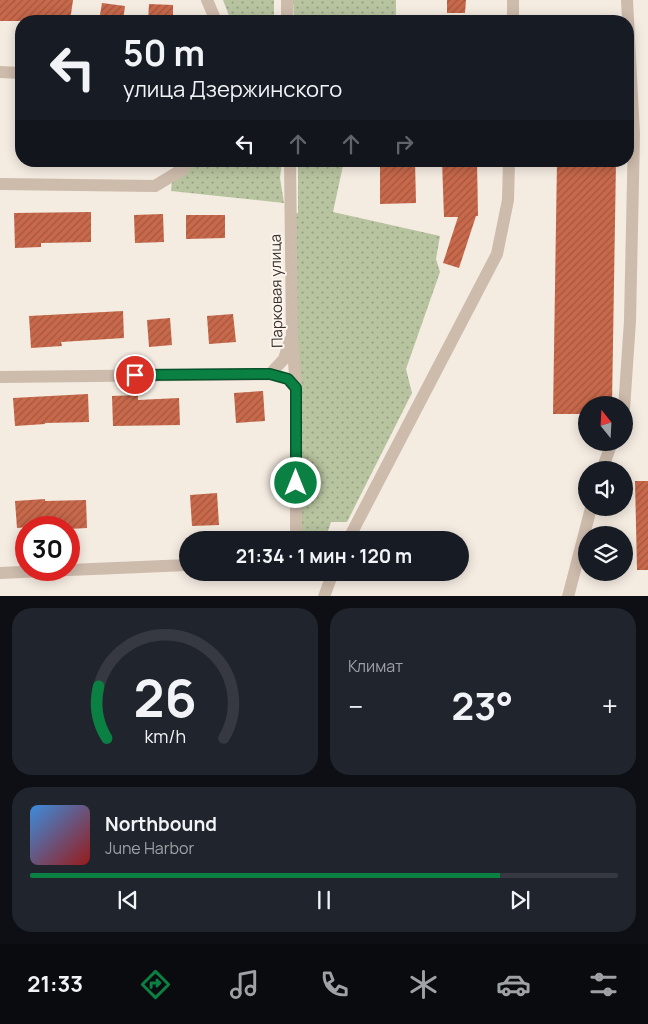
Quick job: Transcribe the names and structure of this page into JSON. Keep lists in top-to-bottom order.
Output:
{
  "streets": {
    "street": ["Парковая улица"]
  },
  "north": "top",
  "page": {
    "turn": ["50 m", "улица Дзержинского"],
    "limit": "30",
    "trip": "21:34 · 1 мин · 120 m",
    "tile": "Климат",
    "heat": ["−", "23°", "+"],
    "song": ["Northbound", "June Harbor"],
    "tabs": "21:33",
    "gauge": ["26", "km/h"]
  }
}
